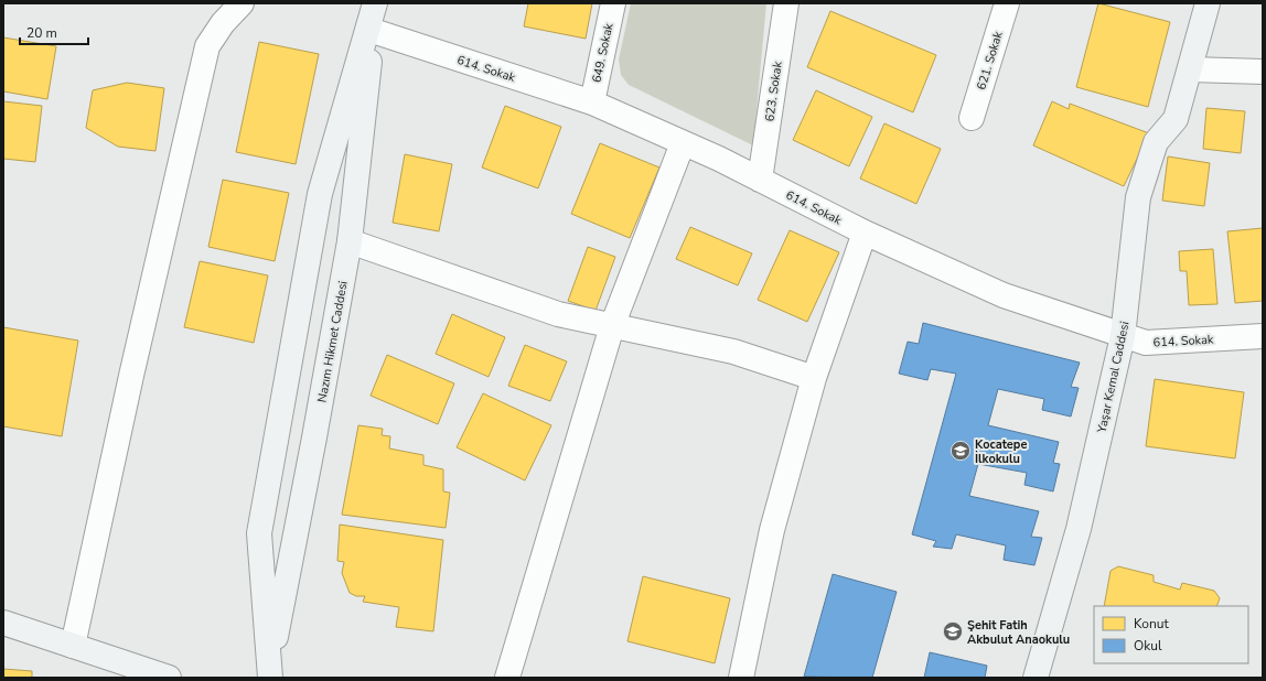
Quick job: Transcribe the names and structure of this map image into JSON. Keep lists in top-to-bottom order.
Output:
{
  "streets": {
    "street": [
      "649. Sokak",
      "621. Sokak",
      "614. Sokak",
      "623. Sokak",
      "Nazım Hikmet Caddesi",
      "Yaşar Kemal Caddesi"
    ]
  },
  "crossings": [
    ["649. Sokak", "614. Sokak"],
    ["614. Sokak", "623. Sokak"],
    ["614. Sokak", "Nazım Hikmet Caddesi"],
    ["614. Sokak", "Yaşar Kemal Caddesi"]
  ],
  "places": {
    "school or university": ["Kocatepe İlkokulu", "Şehit Fatih Akbulut Anaokulu"]
  },
  "legend": ["Konut", "Okul"],
  "scale_bar": "20 m"
}
